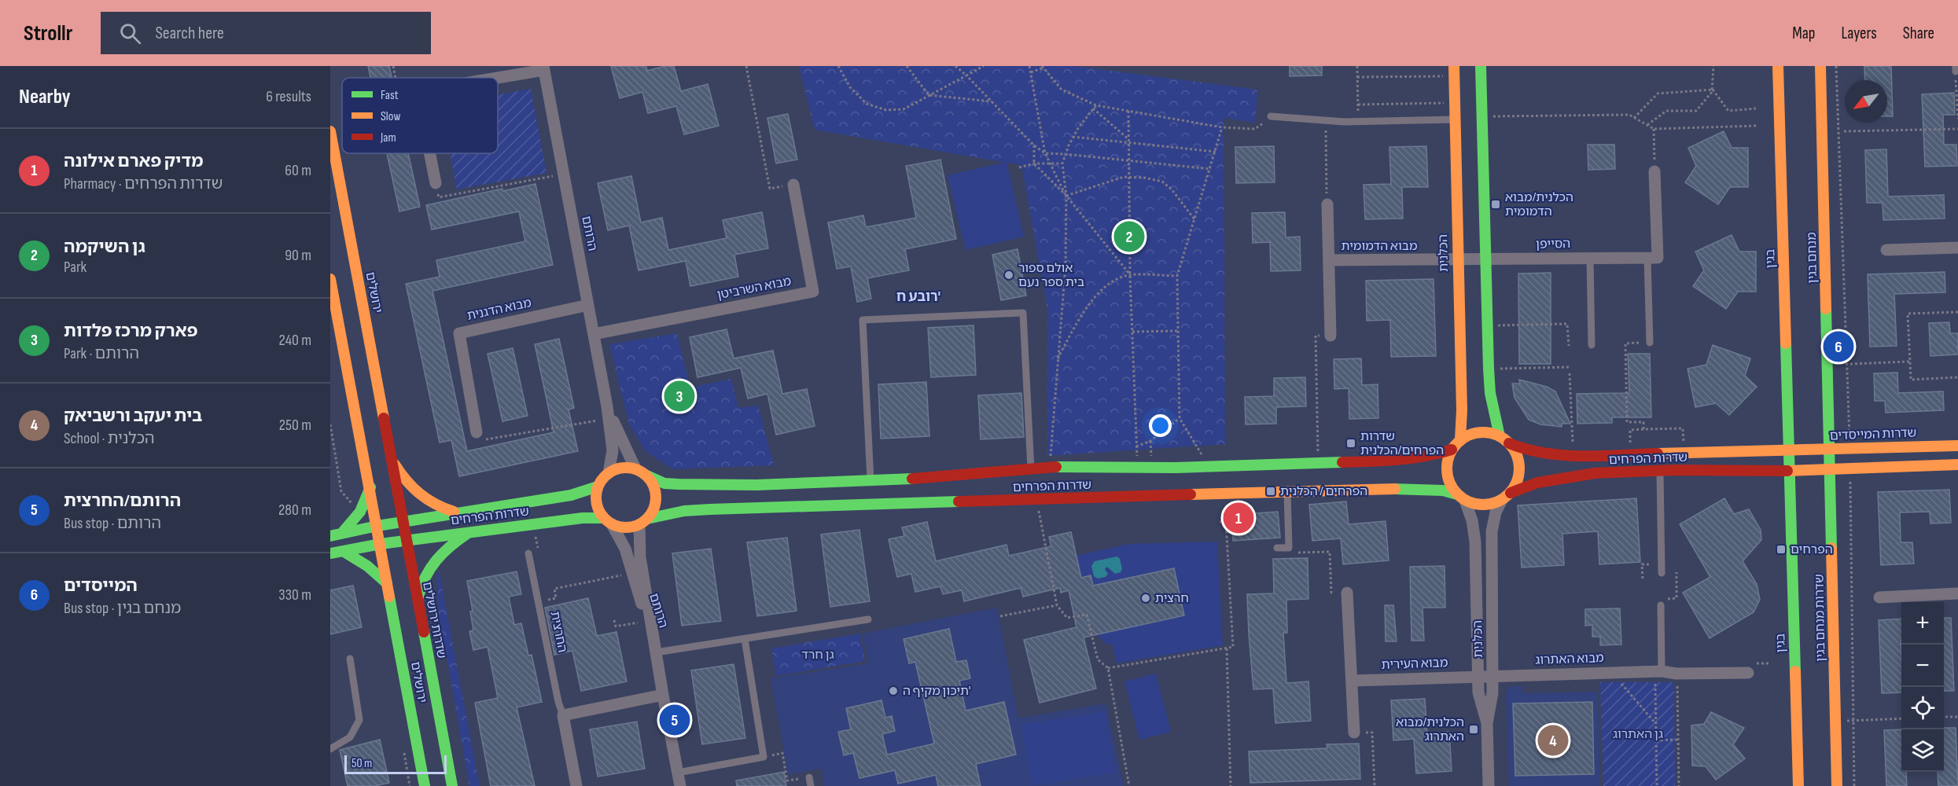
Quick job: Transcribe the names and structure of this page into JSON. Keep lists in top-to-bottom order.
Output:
{
  "streets": {
    "street": [
      "הרותם",
      "הסייפן",
      "מבוא הדמומית",
      "הכלנית",
      "מנחם בגין",
      "בגין",
      "מבוא השרביטן",
      "ירושלים",
      "מבוא הדגנית",
      "שדרות המייסדים",
      "שדרות הפרחים",
      "שדרות מנחם בגין",
      "שדרות ירושלים",
      "החרצית",
      "מבוא האתרוג",
      "מבוא העירית"
    ]
  },
  "crossings": [
    ["הרותם", "מבוא השרביטן"],
    ["הרותם", "מבוא הדגנית"],
    ["הרותם", "שדרות הפרחים"],
    ["הסייפן", "מבוא הדמומית"],
    ["הסייפן", "הכלנית"],
    ["מבוא הדמומית", "הכלנית"],
    ["הכלנית", "שדרות הפרחים"],
    ["הכלנית", "מבוא האתרוג"],
    ["הכלנית", "מבוא העירית"],
    ["מנחם בגין", "שדרות המייסדים"],
    ["מנחם בגין", "שדרות מנחם בגין"],
    ["בגין", "שדרות המייסדים"],
    ["בגין", "שדרות הפרחים"],
    ["ירושלים", "שדרות ירושלים"],
    ["שדרות המייסדים", "שדרות הפרחים"],
    ["שדרות המייסדים", "שדרות מנחם בגין"],
    ["שדרות הפרחים", "שדרות ירושלים"],
    ["מבוא האתרוג", "מבוא העירית"]
  ],
  "districts": ["רובע ח'"],
  "parks": ["גן חרד", "גן האתרוג"],
  "places": {
    "transit": [
      "הכלנית/מבוא הדמומית",
      "שדרות הפרחים/הכלנית",
      "הפרחים / הכלנית",
      "הפרחים",
      "הכלנית/מבוא האתרוג"
    ],
    "other": ["אולם ספור בית ספר נעם", "חרצית", "תיכון מקיף ה'"]
  },
  "legend": ["Fast", "Slow", "Jam"],
  "scale_bar": "50 m",
  "north": "bottom left",
  "page": {
    "header": "Strollr",
    "search": "Search here",
    "nav": ["Map", "Layers", "Share"],
    "heading": ["Nearby", "6 results"],
    "list": [
      {
        "mark": "1",
        "name": "מדיק פארם אילונה",
        "note": "Pharmacy · שדרות הפרחים",
        "value": "60 m"
      },
      {
        "mark": "2",
        "name": "גן השיקמה",
        "note": "Park",
        "value": "90 m"
      },
      {
        "mark": "3",
        "name": "פארק מרכז פלדות",
        "note": "Park · הרותם",
        "value": "240 m"
      },
      {
        "mark": "4",
        "name": "בית יעקב ורשביאק",
        "note": "School · הכלנית",
        "value": "250 m"
      },
      {
        "mark": "5",
        "name": "הרותם/החרצית",
        "note": "Bus stop · הרותם",
        "value": "280 m"
      },
      {
        "mark": "6",
        "name": "המייסדים",
        "note": "Bus stop · מנחם בגין",
        "value": "330 m"
      }
    ],
    "pins": [
      "2",
      "6",
      "3",
      "1",
      "5",
      "4"
    ],
    "map_buttons": ["+", "−"],
    "scale": "50 m"
  }
}
